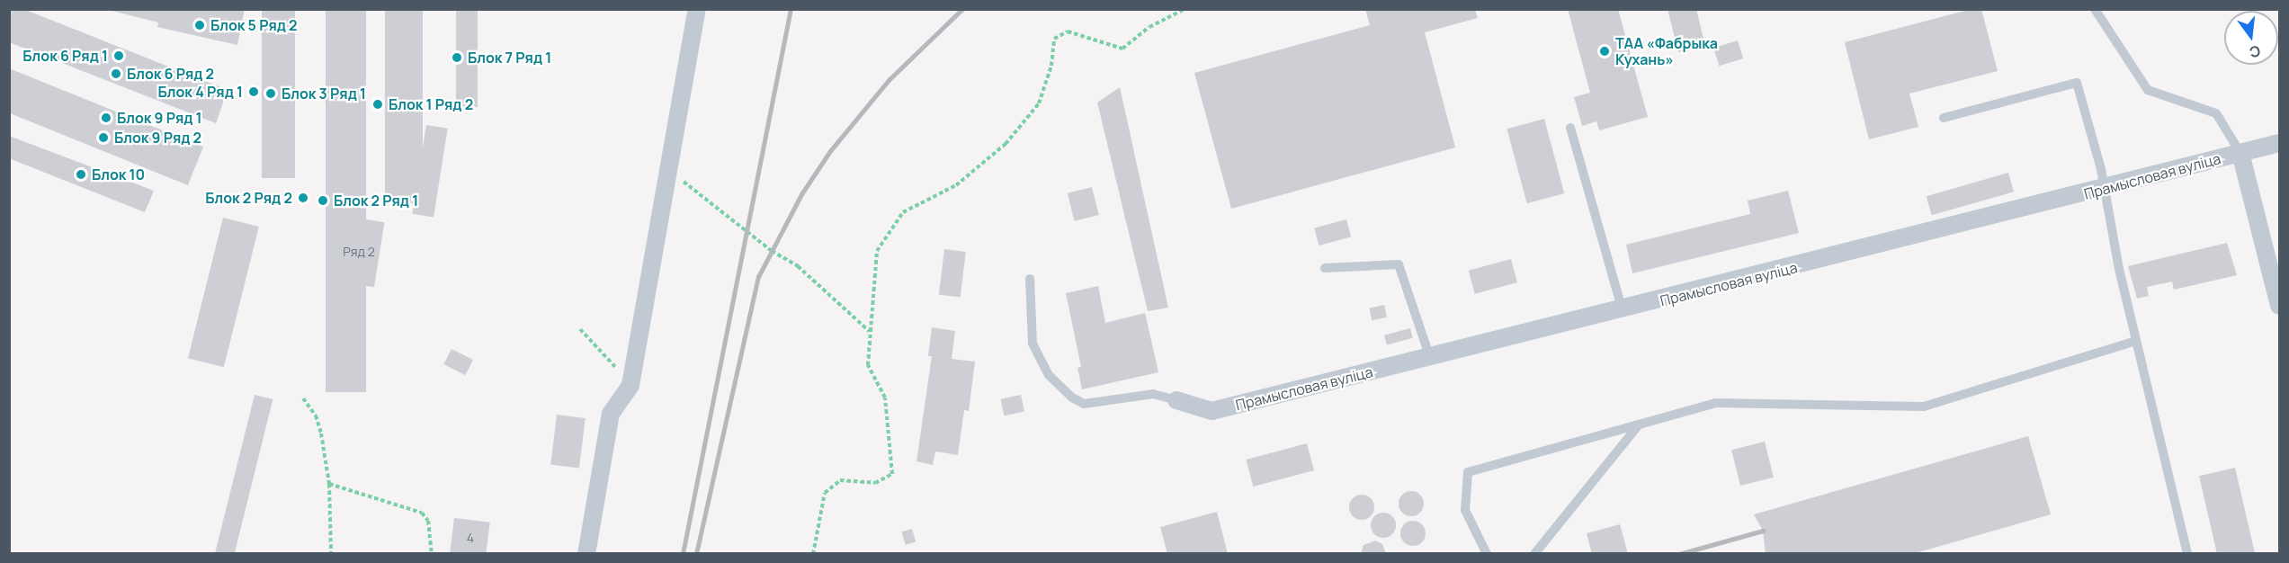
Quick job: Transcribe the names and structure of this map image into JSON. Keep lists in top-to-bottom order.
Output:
{
  "streets": {
    "street": ["Прамысловая вуліца"]
  },
  "places": [
    "Блок 5 Ряд 2",
    "ТАА «Фабрыка Кухань»",
    "Блок 6 Ряд 1",
    "Блок 7 Ряд 1",
    "Блок 6 Ряд 2",
    "Блок 4 Ряд 1",
    "Блок 3 Ряд 1",
    "Блок 1 Ряд 2",
    "Блок 9 Ряд 1",
    "Блок 9 Ряд 2",
    "Блок 10",
    "Блок 2 Ряд 2",
    "Блок 2 Ряд 1"
  ],
  "house_numbers": ["Ряд 2", "4"],
  "north": "bottom"
}
